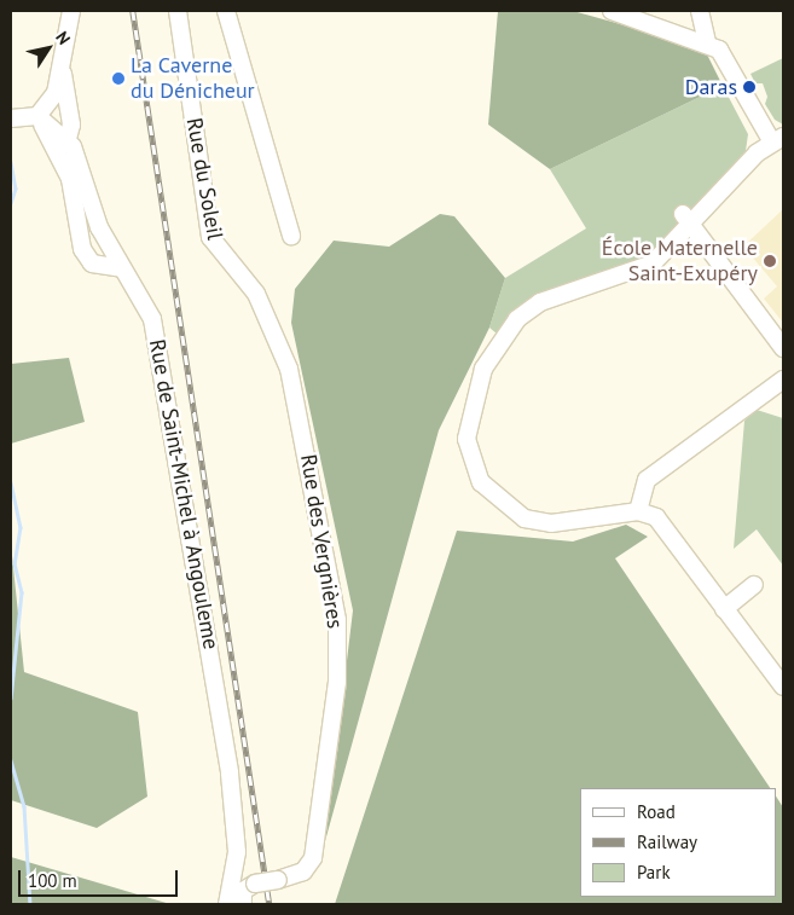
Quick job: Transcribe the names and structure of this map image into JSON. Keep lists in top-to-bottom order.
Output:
{
  "streets": {
    "street": ["Rue du Soleil", "Rue de Saint-Michel à Angouleme", "Rue des Vergnières"]
  },
  "crossings": [
    ["Rue du Soleil", "Rue des Vergnières"]
  ],
  "places": ["La Caverne du Dénicheur", "Daras", "École Maternelle Saint-Exupéry"],
  "legend": ["Road", "Railway", "Park"],
  "scale_bar": "100 m",
  "north": "top right"
}
